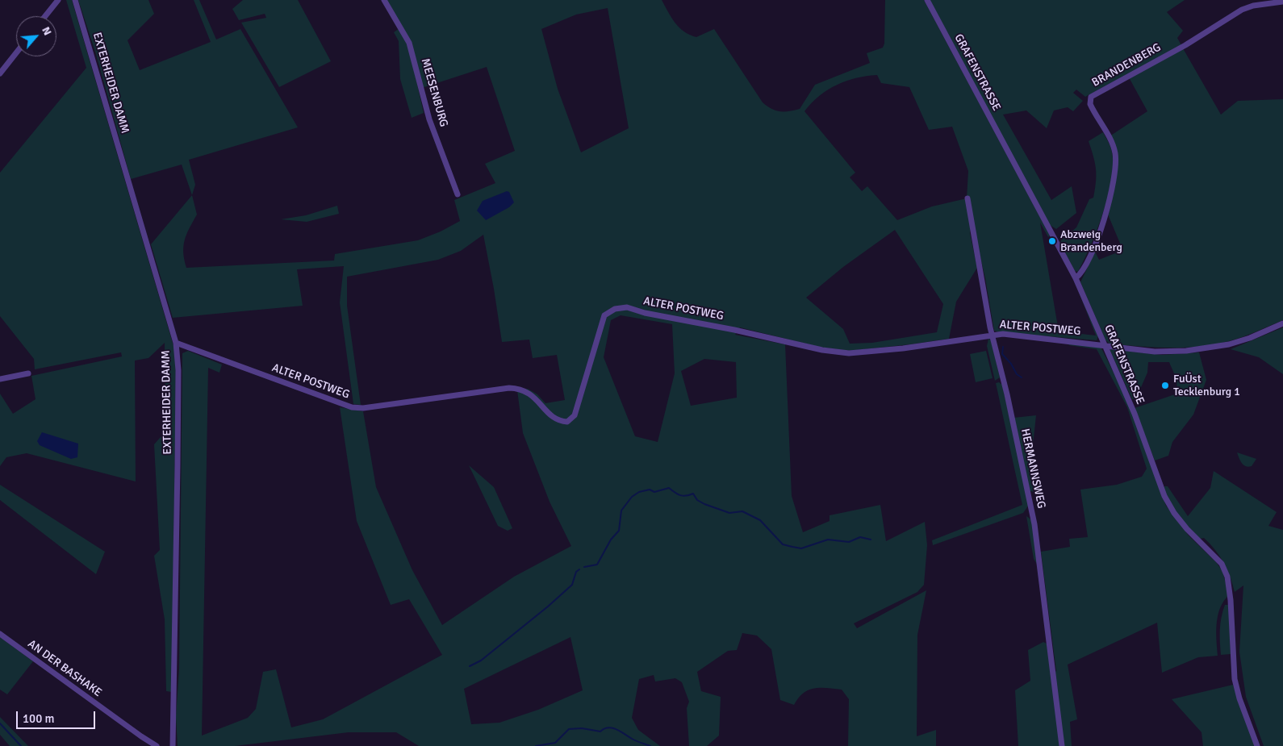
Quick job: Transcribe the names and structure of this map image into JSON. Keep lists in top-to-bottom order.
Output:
{
  "streets": {
    "street": [
      "BRANDENBERG",
      "GRAFENSTRASSE",
      "EXTERHEIDER DAMM",
      "MEESENBURG",
      "ALTER POSTWEG",
      "HERMANNSWEG",
      "AN DER BASHAKE"
    ]
  },
  "crossings": [
    ["BRANDENBERG", "GRAFENSTRASSE"],
    ["GRAFENSTRASSE", "ALTER POSTWEG"],
    ["EXTERHEIDER DAMM", "ALTER POSTWEG"],
    ["ALTER POSTWEG", "HERMANNSWEG"]
  ],
  "places": ["Abzweig Brandenberg", "FuÜst Tecklenburg 1"],
  "scale_bar": "100 m",
  "north": "top right"
}
